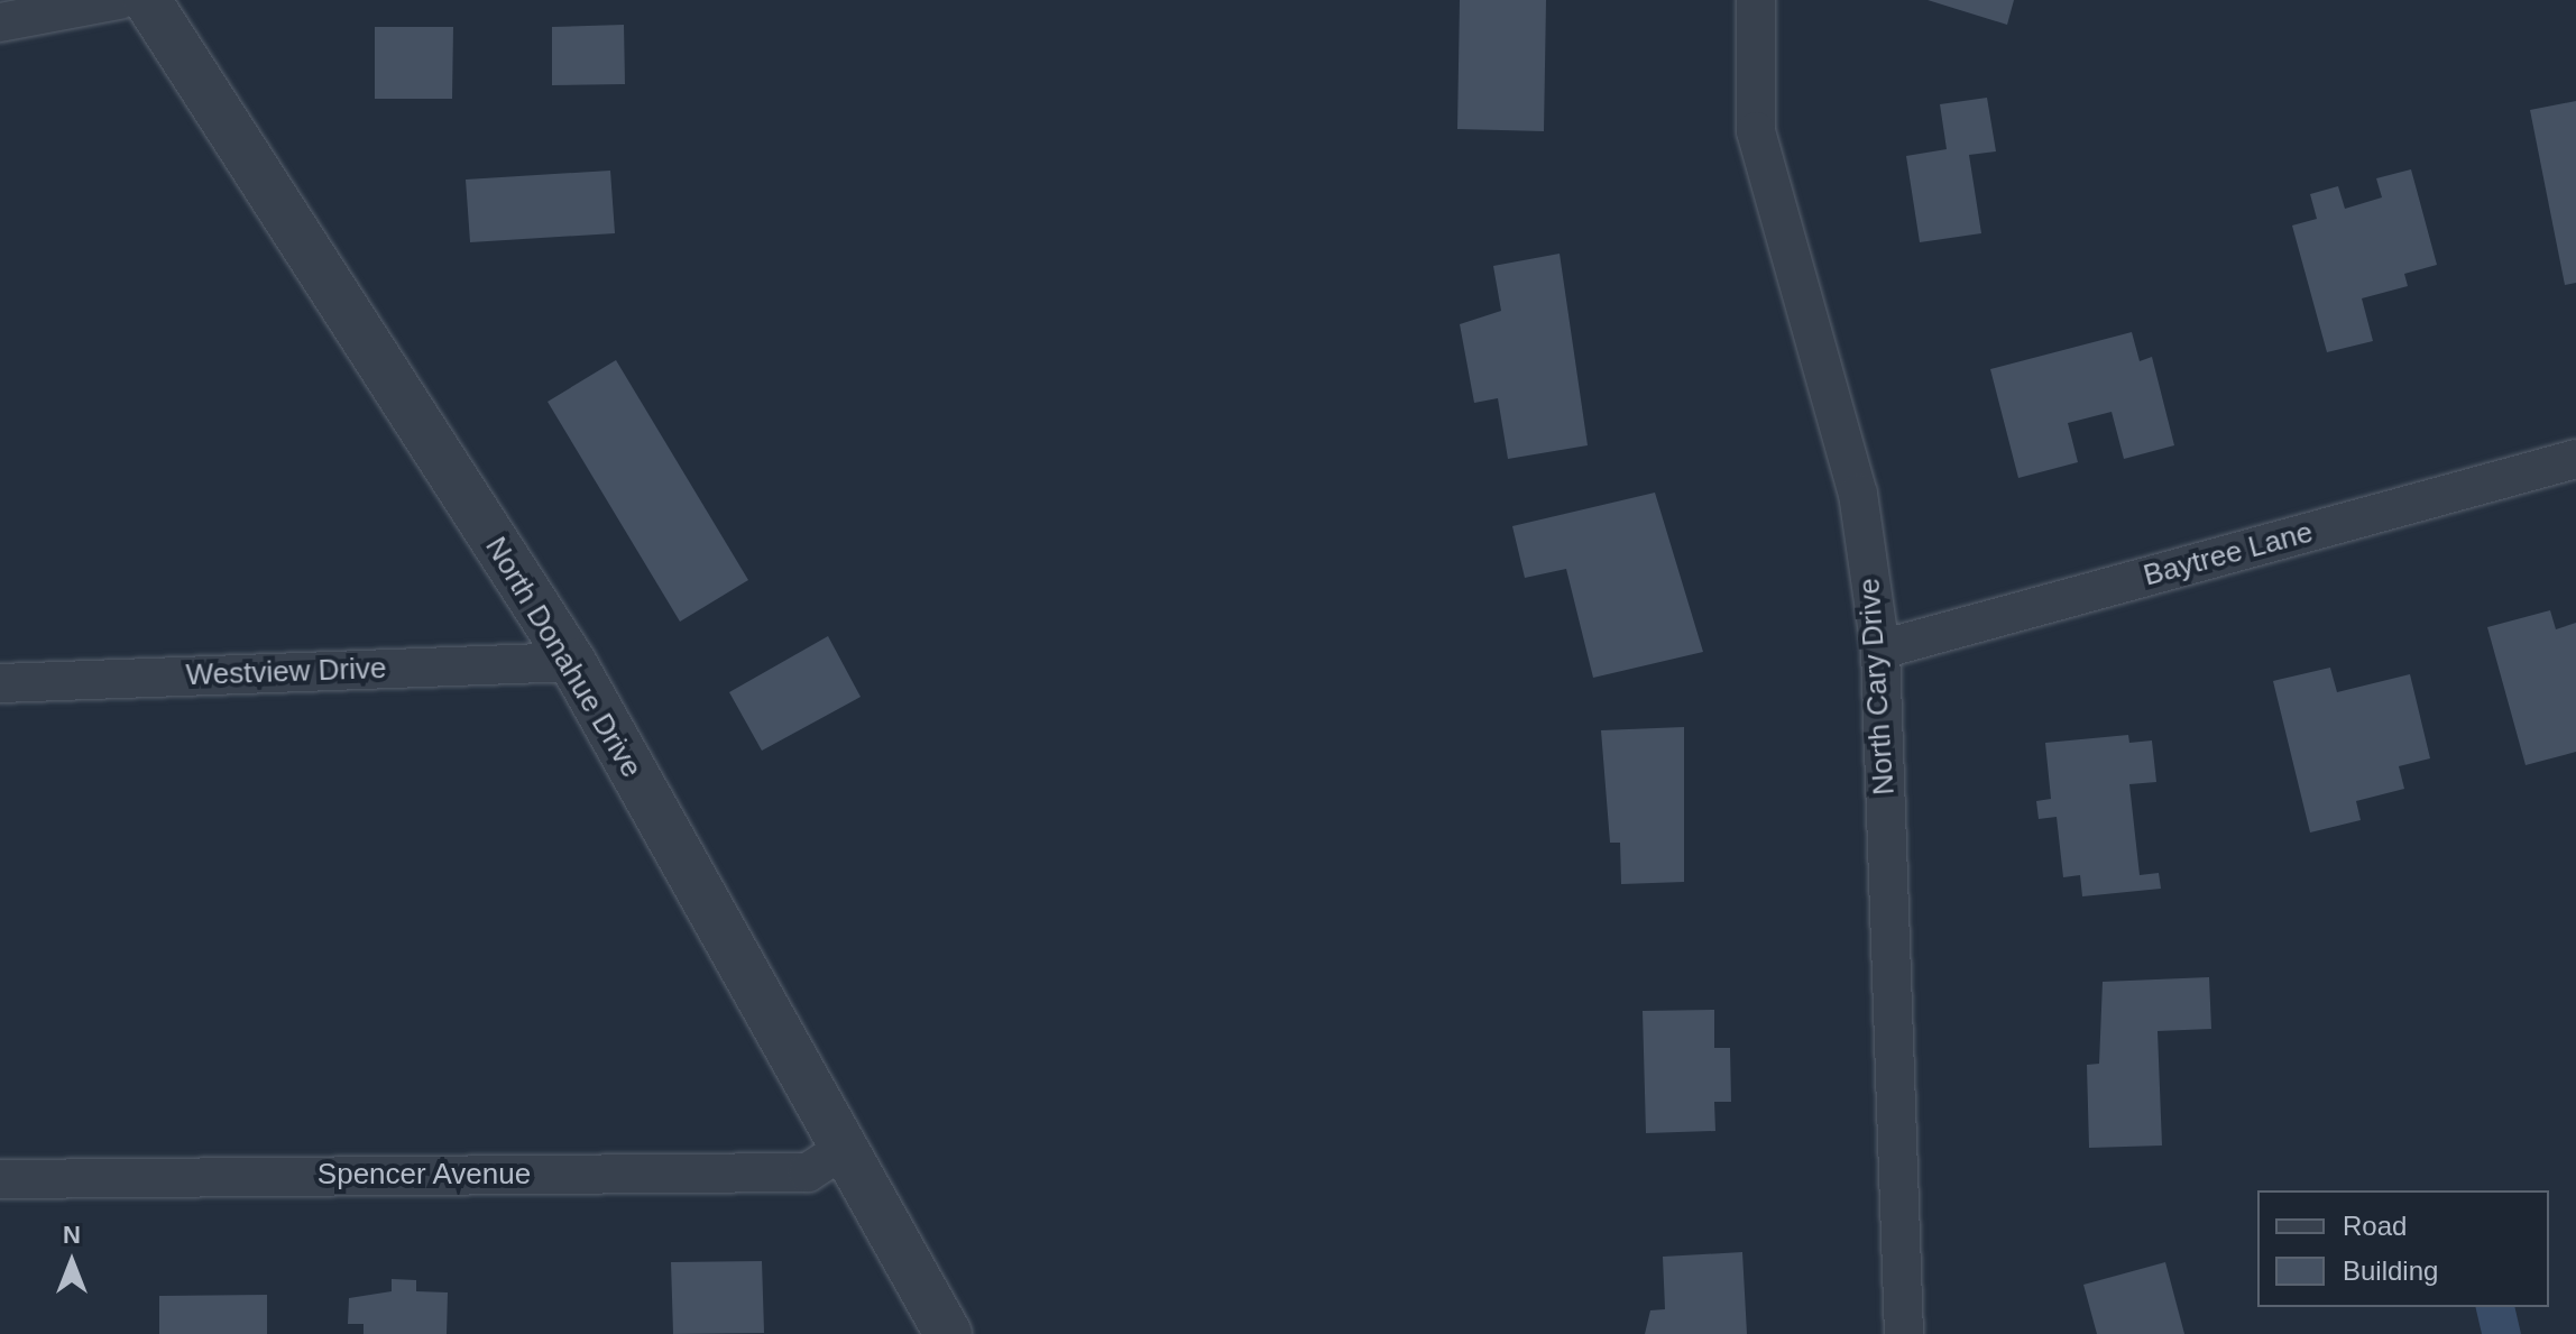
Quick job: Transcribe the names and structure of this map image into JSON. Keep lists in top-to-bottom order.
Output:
{
  "streets": {
    "street": [
      "Baytree Lane",
      "North Donahue Drive",
      "Westview Drive",
      "North Cary Drive",
      "Spencer Avenue"
    ]
  },
  "crossings": [
    ["Baytree Lane", "North Cary Drive"],
    ["North Donahue Drive", "Westview Drive"],
    ["North Donahue Drive", "Spencer Avenue"]
  ],
  "legend": ["Road", "Building"],
  "north": "top"
}
